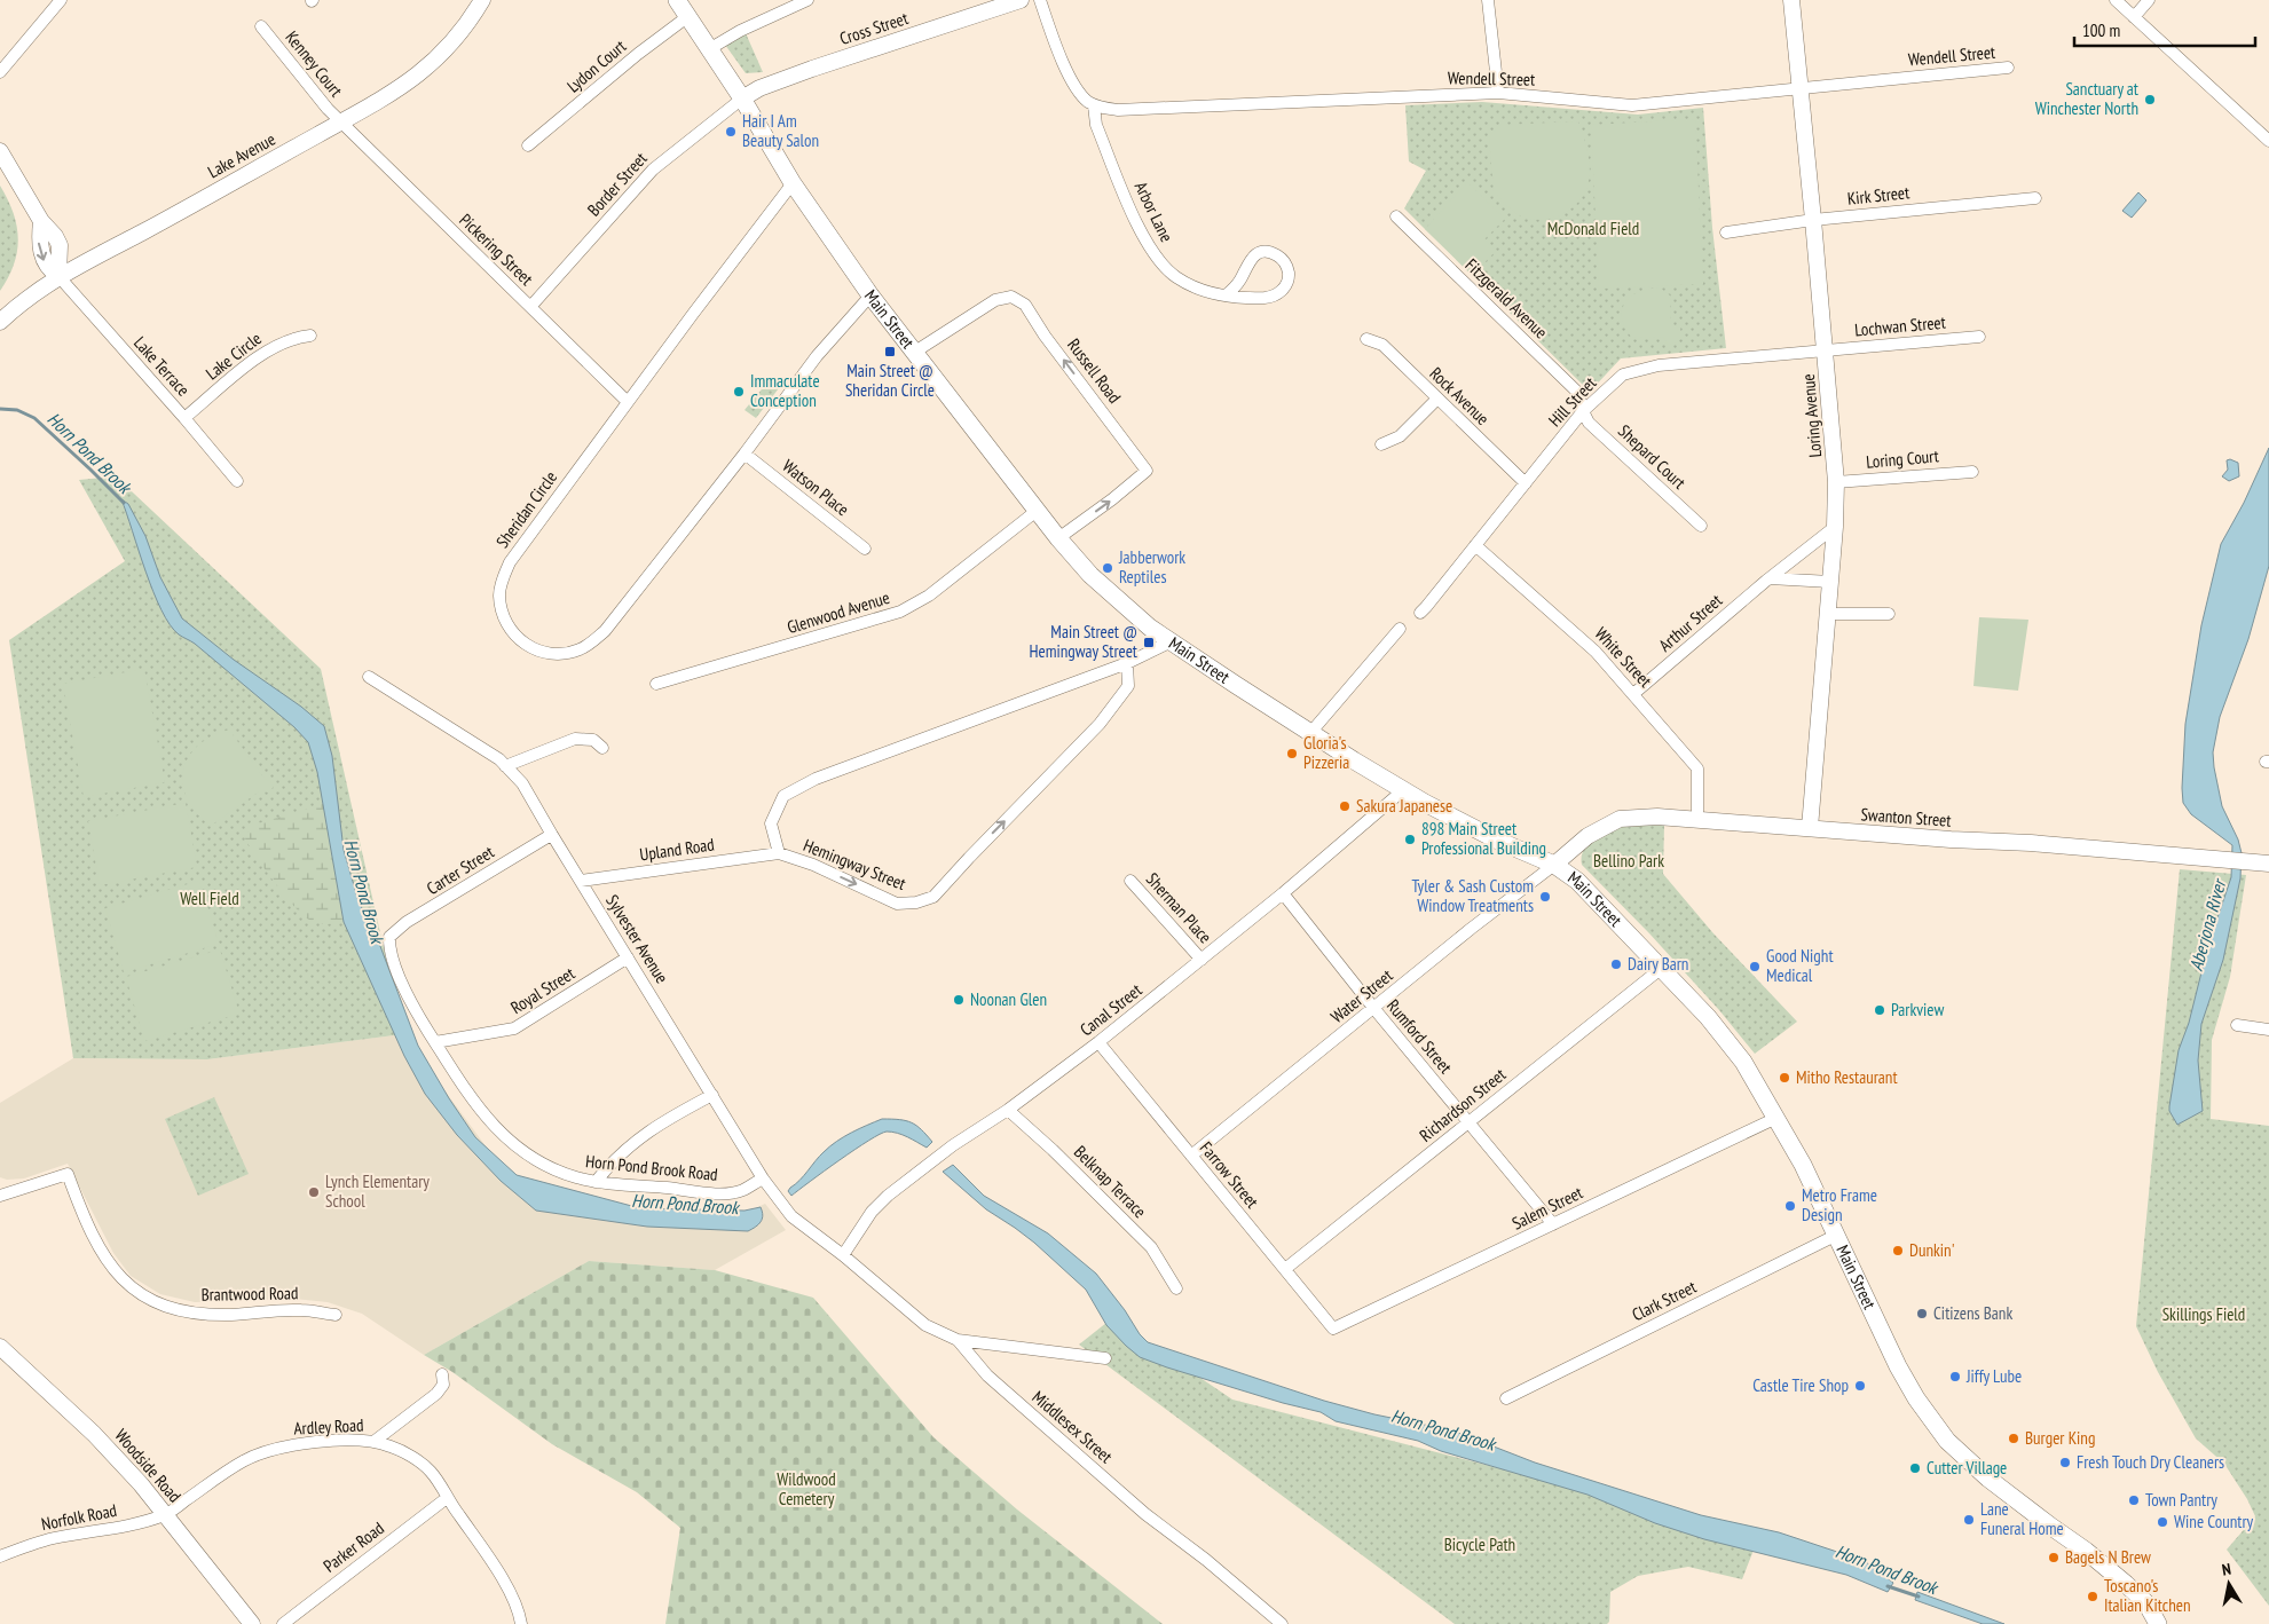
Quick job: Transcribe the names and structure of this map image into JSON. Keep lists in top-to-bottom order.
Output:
{
  "streets": {
    "main road": ["Main Street"],
    "street": [
      "Cross Street",
      "Wendell Street",
      "Kenney Court",
      "Lydon Court",
      "Lake Avenue",
      "Border Street",
      "Kirk Street",
      "Arbor Lane",
      "Pickering Street",
      "Fitzgerald Avenue",
      "Lochwan Street",
      "Lake Circle",
      "Lake Terrace",
      "Russell Road",
      "Rock Avenue",
      "Hill Street",
      "Loring Avenue",
      "Shepard Court",
      "Loring Court",
      "Watson Place",
      "Sheridan Circle",
      "Glenwood Avenue",
      "Arthur Street",
      "White Street",
      "Swanton Street",
      "Upland Road",
      "Hemingway Street",
      "Carter Street",
      "Sherman Place",
      "Sylvester Avenue",
      "Royal Street",
      "Water Street",
      "Canal Street",
      "Rumford Street",
      "Richardson Street",
      "Horn Pond Brook Road",
      "Farrow Street",
      "Belknap Terrace",
      "Salem Street",
      "Brantwood Road",
      "Clark Street",
      "Ardley Road",
      "Middlesex Street",
      "Woodside Road",
      "Norfolk Road",
      "Parker Road"
    ]
  },
  "crossings": [
    ["Cross Street", "Border Street"],
    ["Cross Street", "Main Street"],
    ["Wendell Street", "Arbor Lane"],
    ["Wendell Street", "Loring Avenue"],
    ["Kenney Court", "Lake Avenue"],
    ["Kenney Court", "Pickering Street"],
    ["Lydon Court", "Main Street"],
    ["Lake Avenue", "Pickering Street"],
    ["Lake Avenue", "Lake Terrace"],
    ["Border Street", "Pickering Street"],
    ["Border Street", "Main Street"],
    ["Kirk Street", "Loring Avenue"],
    ["Pickering Street", "Sheridan Circle"],
    ["Fitzgerald Avenue", "Hill Street"],
    ["Fitzgerald Avenue", "Shepard Court"],
    ["Main Street", "Russell Road"],
    ["Main Street", "Sheridan Circle"],
    ["Main Street", "Glenwood Avenue"],
    ["Main Street", "Swanton Street"],
    ["Main Street", "Hemingway Street"],
    ["Main Street", "Water Street"],
    ["Main Street", "Canal Street"],
    ["Main Street", "Richardson Street"],
    ["Main Street", "Salem Street"],
    ["Main Street", "Clark Street"],
    ["Lochwan Street", "Hill Street"],
    ["Lochwan Street", "Loring Avenue"],
    ["Lake Circle", "Lake Terrace"],
    ["Rock Avenue", "Hill Street"],
    ["Hill Street", "Loring Avenue"],
    ["Hill Street", "Shepard Court"],
    ["Hill Street", "White Street"],
    ["Loring Avenue", "Loring Court"],
    ["Loring Avenue", "Arthur Street"],
    ["Loring Avenue", "Swanton Street"],
    ["Watson Place", "Sheridan Circle"],
    ["Arthur Street", "White Street"],
    ["White Street", "Swanton Street"],
    ["Swanton Street", "Water Street"],
    ["Upland Road", "Hemingway Street"],
    ["Upland Road", "Sylvester Avenue"],
    ["Carter Street", "Sylvester Avenue"],
    ["Carter Street", "Horn Pond Brook Road"],
    ["Sherman Place", "Canal Street"],
    ["Sylvester Avenue", "Royal Street"],
    ["Sylvester Avenue", "Canal Street"],
    ["Sylvester Avenue", "Horn Pond Brook Road"],
    ["Sylvester Avenue", "Middlesex Street"],
    ["Royal Street", "Horn Pond Brook Road"],
    ["Water Street", "Rumford Street"],
    ["Water Street", "Farrow Street"],
    ["Canal Street", "Rumford Street"],
    ["Canal Street", "Farrow Street"],
    ["Canal Street", "Belknap Terrace"],
    ["Canal Street", "Middlesex Street"],
    ["Rumford Street", "Richardson Street"],
    ["Rumford Street", "Salem Street"],
    ["Richardson Street", "Farrow Street"],
    ["Farrow Street", "Salem Street"],
    ["Ardley Road", "Woodside Road"],
    ["Ardley Road", "Norfolk Road"],
    ["Ardley Road", "Parker Road"],
    ["Woodside Road", "Norfolk Road"]
  ],
  "water": ["Horn Pond Brook", "Aberjona River"],
  "parks": [
    "McDonald Field",
    "Bellino Park",
    "Well Field",
    "Skillings Field",
    "Wildwood Cemetery",
    "Bicycle Path"
  ],
  "places": {
    "other": [
      "Sanctuary at Winchester North",
      "Hair I Am Beauty Salon",
      "Immaculate Conception",
      "Jabberwork Reptiles",
      "Gloria's Pizzeria",
      "Sakura Japanese",
      "898 Main Street Professional Building",
      "Tyler & Sash Custom Window Treatments",
      "Dairy Barn",
      "Good Night Medical",
      "Noonan Glen",
      "Parkview",
      "Mitho Restaurant",
      "Lynch Elementary School",
      "Metro Frame Design",
      "Dunkin'",
      "Citizens Bank",
      "Jiffy Lube",
      "Castle Tire Shop",
      "Burger King",
      "Fresh Touch Dry Cleaners",
      "Cutter Village",
      "Town Pantry",
      "Lane Funeral Home",
      "Wine Country",
      "Bagels N Brew",
      "Toscano's Italian Kitchen"
    ],
    "transit": ["Main Street @ Sheridan Circle", "Main Street @ Hemingway Street"]
  },
  "scale_bar": "100 m",
  "north": "top"
}
